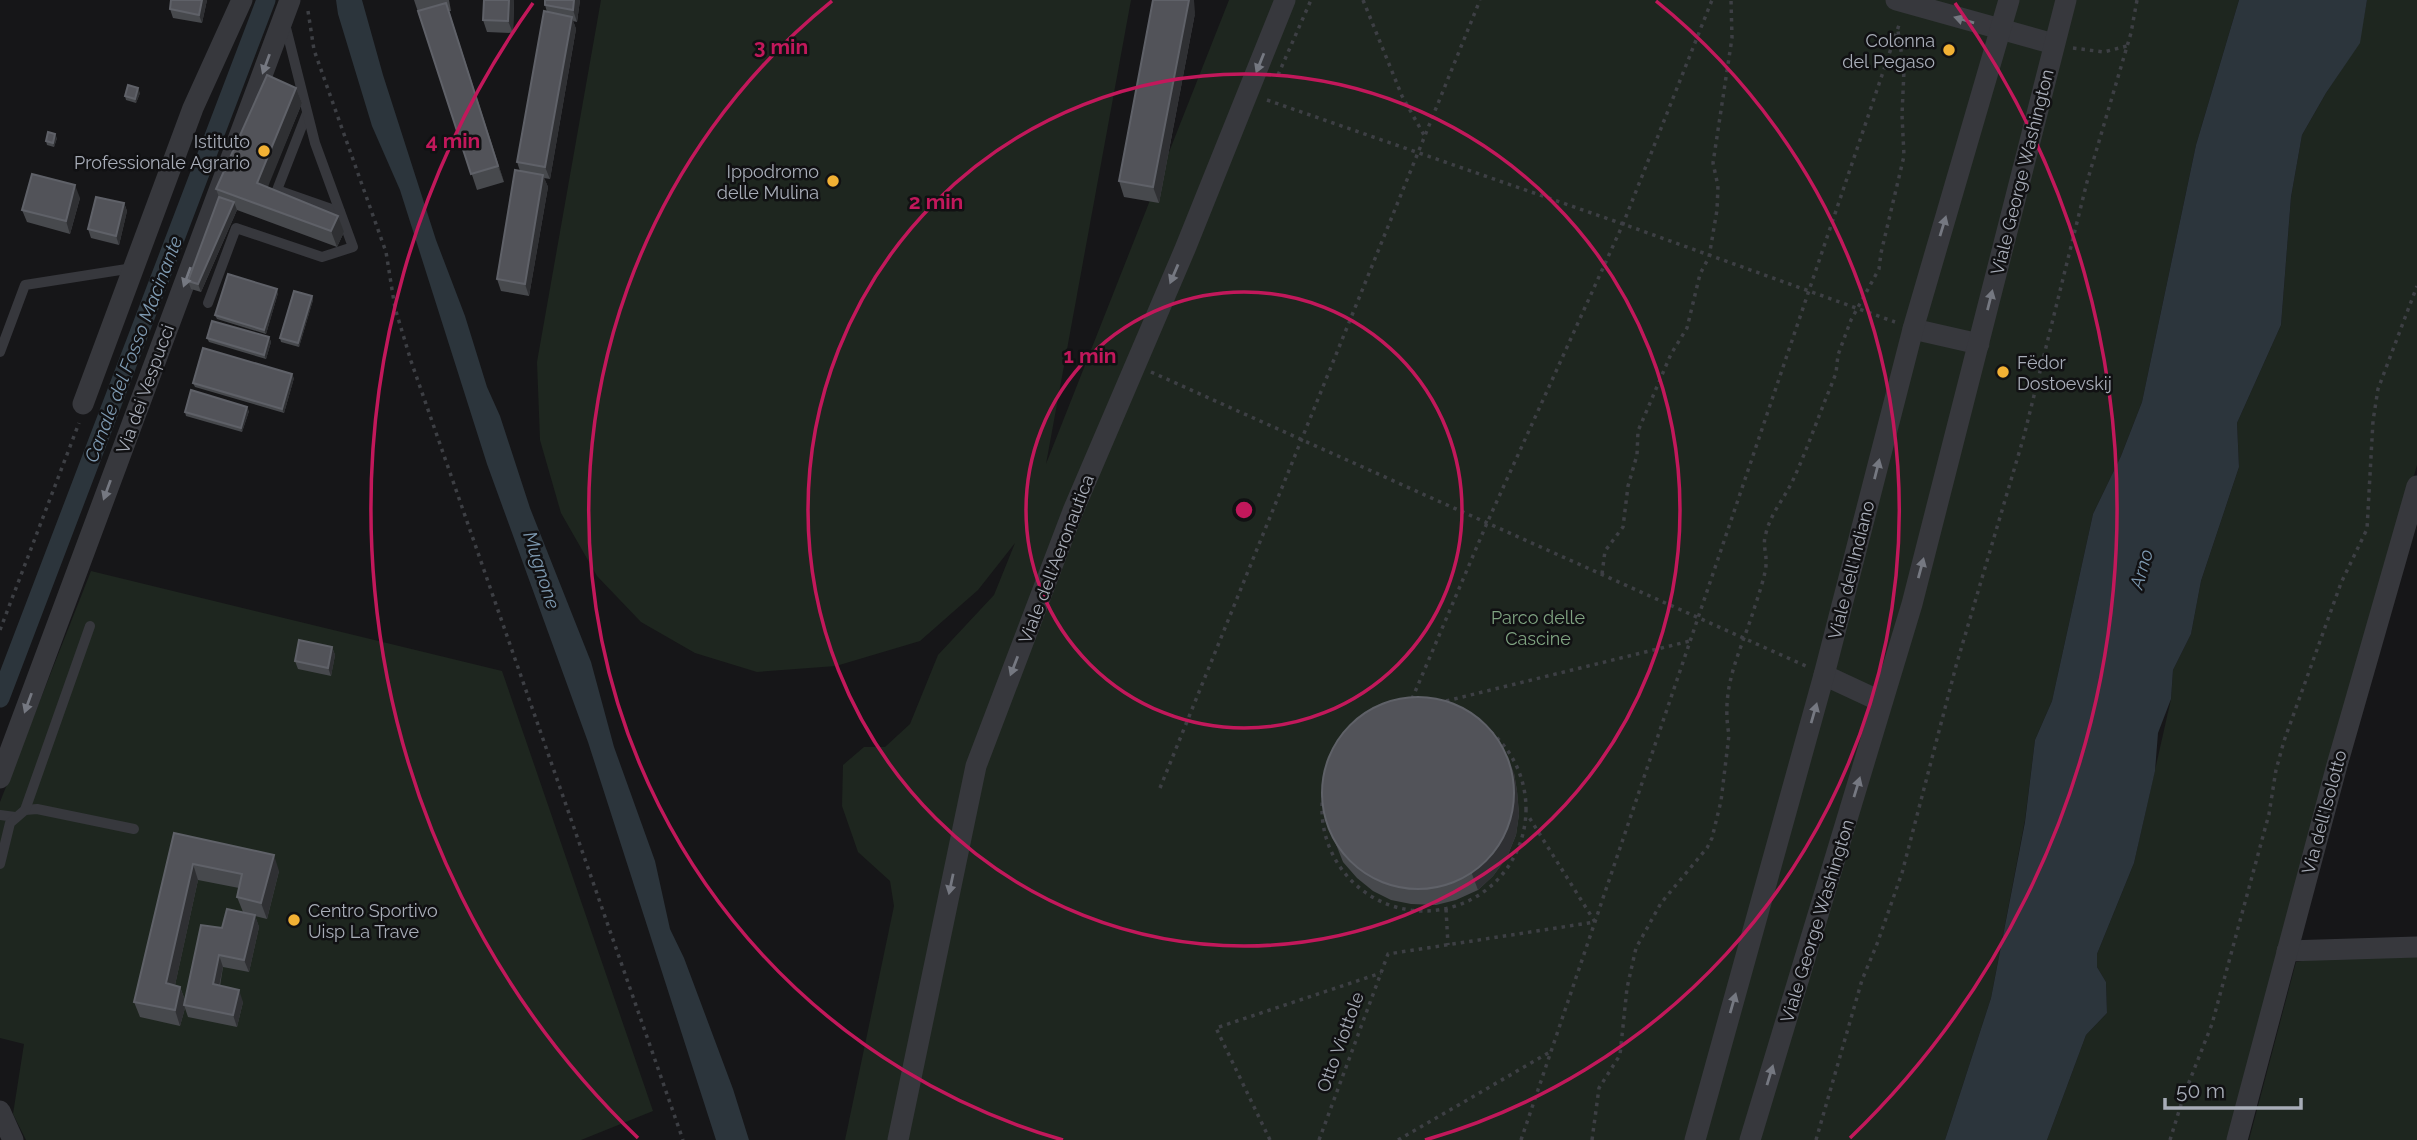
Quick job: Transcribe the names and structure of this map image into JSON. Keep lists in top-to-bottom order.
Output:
{
  "streets": {
    "street": [
      "Viale George Washington",
      "Via dei Vespucci",
      "Viale dell'Aeronautica",
      "Viale dell'Indiano",
      "Via dell'Isolotto"
    ],
    "path": ["Otto Viottole"]
  },
  "one_way": ["Viale George Washington", "Viale dell'Aeronautica", "Viale dell'Indiano"],
  "water": ["Canale del Fosso Macinante", "Arno", "Mugnone"],
  "parks": ["Parco delle Cascine"],
  "places": [
    "Colonna del Pegaso",
    "Istituto Professionale Agrario",
    "Ippodromo delle Mulina",
    "Fëdor Dostoevskij",
    "Centro Sportivo Uisp La Trave"
  ],
  "scale_bar": "50 m",
  "rings": [
    "3 min",
    "4 min",
    "2 min",
    "1 min"
  ]
}
